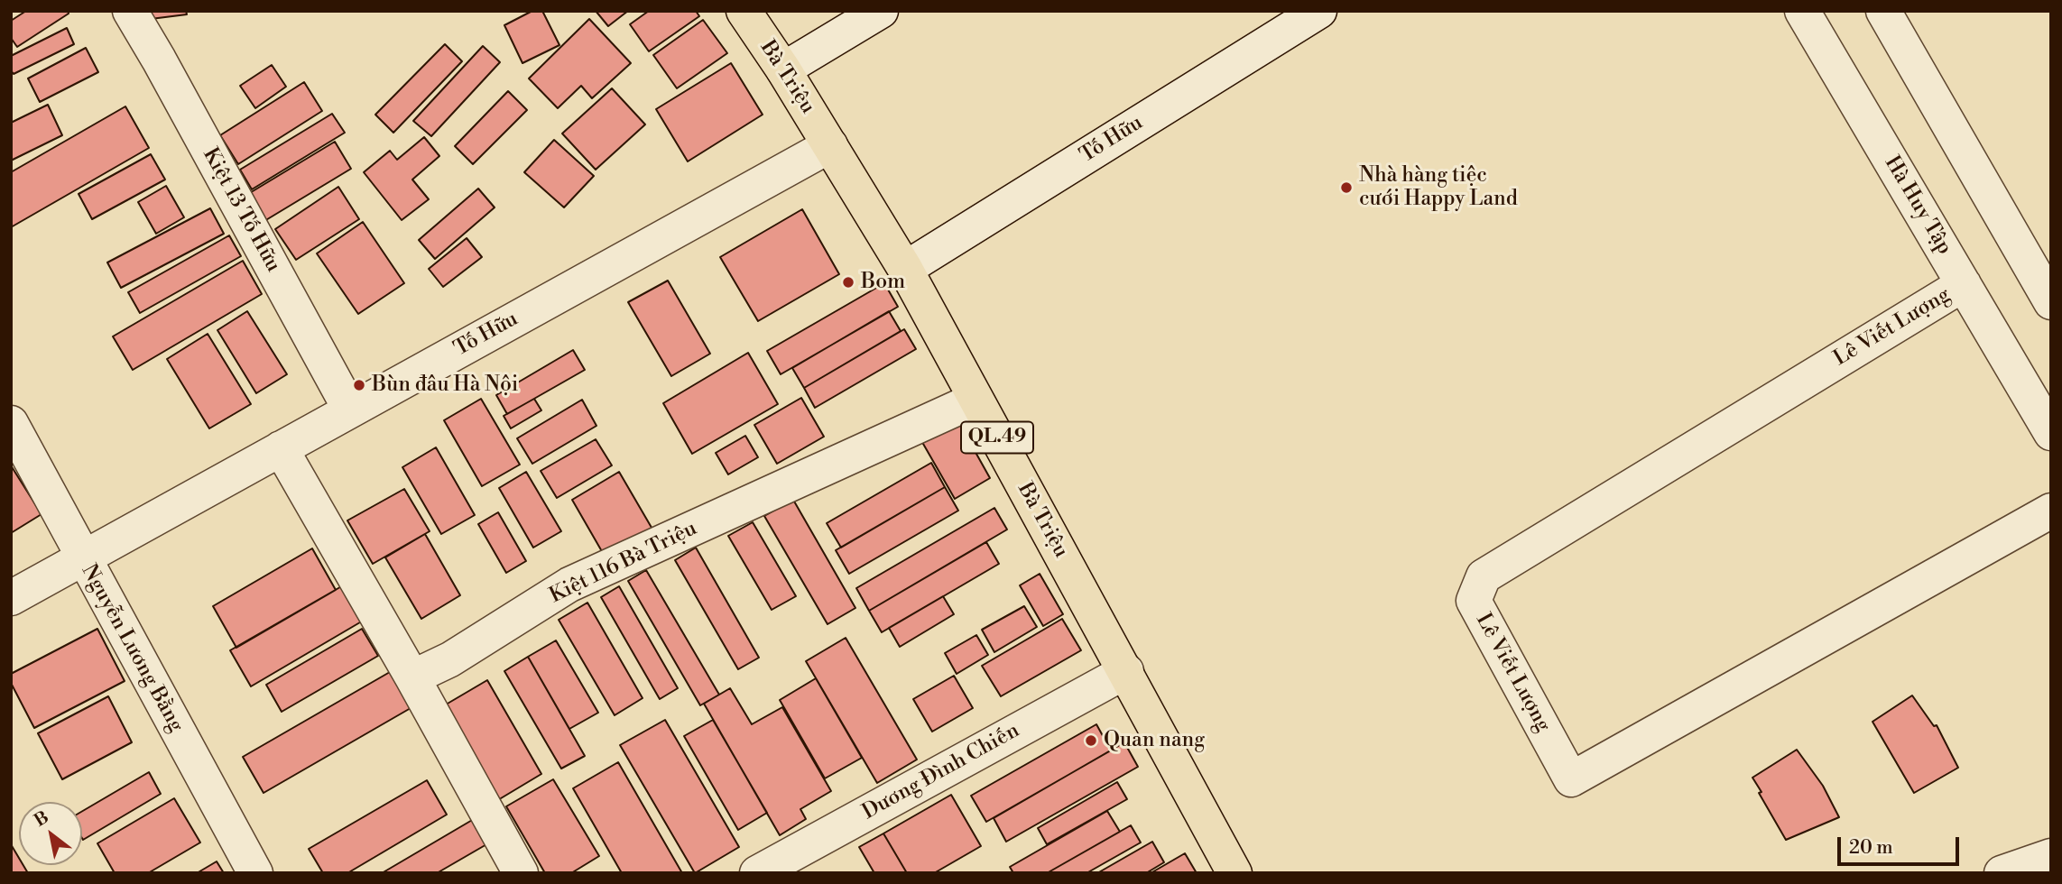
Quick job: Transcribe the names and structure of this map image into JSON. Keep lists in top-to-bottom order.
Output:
{
  "streets": {
    "highway": ["Bà Triệu", "QL.49"],
    "street": [
      "Tố Hữu",
      "Hà Huy Tập",
      "Kiệt 13 Tố Hữu",
      "Lê Viết Lượng",
      "Kiệt 116 Bà Triệu",
      "Nguyễn Lương Bằng",
      "Dương Đình Chiến"
    ]
  },
  "crossings": [
    ["Bà Triệu", "Tố Hữu"],
    ["Bà Triệu", "Kiệt 116 Bà Triệu"],
    ["Bà Triệu", "Dương Đình Chiến"],
    ["Tố Hữu", "Kiệt 13 Tố Hữu"],
    ["Tố Hữu", "Nguyễn Lương Bằng"],
    ["Hà Huy Tập", "Lê Viết Lượng"]
  ],
  "places": [
    "Nhà hàng tiệc cưới Happy Land",
    "Bom",
    "Bùn đâu Hà Nội",
    "Quan nang"
  ],
  "scale_bar": "20 m",
  "north": "top left"
}
